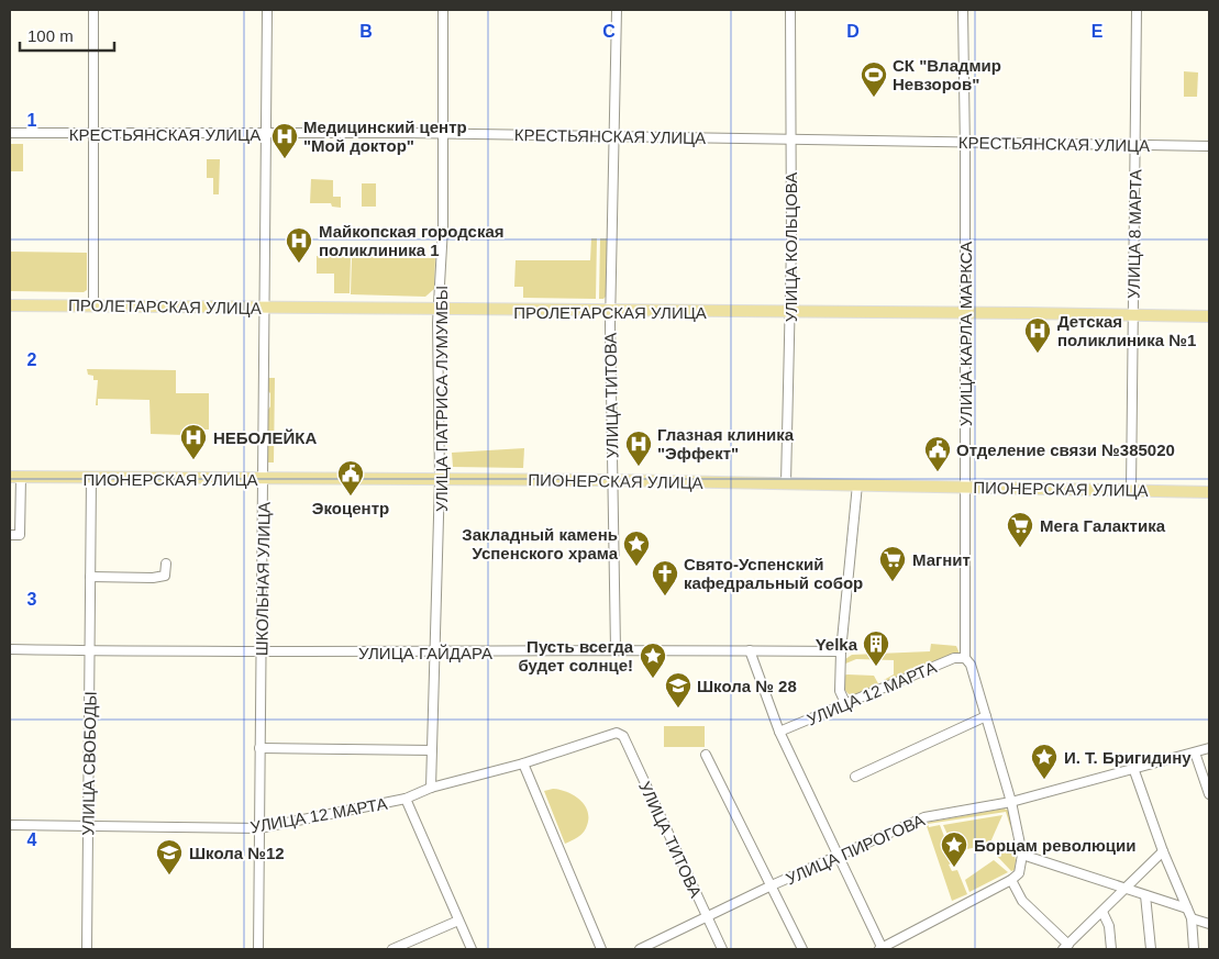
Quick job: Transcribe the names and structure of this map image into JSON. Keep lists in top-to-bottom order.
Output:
{
  "streets": {
    "main road": ["ПРОЛЕТАРСКАЯ УЛИЦА", "ПИОНЕРСКАЯ УЛИЦА"],
    "street": [
      "КРЕСТЬЯНСКАЯ УЛИЦА",
      "УЛИЦА 8 МАРТА",
      "УЛИЦА КОЛЬЦОВА",
      "УЛИЦА КАРЛА МАРКСА",
      "УЛИЦА ТИТОВА",
      "УЛИЦА ПАТРИСА ЛУМУМБЫ",
      "ШКОЛЬНАЯ УЛИЦА",
      "УЛИЦА ГАЙДАРА",
      "УЛИЦА 12 МАРТА",
      "УЛИЦА СВОБОДЫ",
      "УЛИЦА ПИРОГОВА"
    ]
  },
  "crossings": [
    ["КРЕСТЬЯНСКАЯ УЛИЦА", "УЛИЦА 8 МАРТА"],
    ["КРЕСТЬЯНСКАЯ УЛИЦА", "УЛИЦА КОЛЬЦОВА"],
    ["КРЕСТЬЯНСКАЯ УЛИЦА", "УЛИЦА КАРЛА МАРКСА"],
    ["КРЕСТЬЯНСКАЯ УЛИЦА", "УЛИЦА ТИТОВА"],
    ["КРЕСТЬЯНСКАЯ УЛИЦА", "УЛИЦА ПАТРИСА ЛУМУМБЫ"],
    ["КРЕСТЬЯНСКАЯ УЛИЦА", "ШКОЛЬНАЯ УЛИЦА"],
    ["УЛИЦА 8 МАРТА", "ПРОЛЕТАРСКАЯ УЛИЦА"],
    ["УЛИЦА 8 МАРТА", "ПИОНЕРСКАЯ УЛИЦА"],
    ["УЛИЦА КОЛЬЦОВА", "ПРОЛЕТАРСКАЯ УЛИЦА"],
    ["УЛИЦА КОЛЬЦОВА", "ПИОНЕРСКАЯ УЛИЦА"],
    ["ПРОЛЕТАРСКАЯ УЛИЦА", "УЛИЦА КАРЛА МАРКСА"],
    ["ПРОЛЕТАРСКАЯ УЛИЦА", "УЛИЦА ТИТОВА"],
    ["ПРОЛЕТАРСКАЯ УЛИЦА", "УЛИЦА ПАТРИСА ЛУМУМБЫ"],
    ["ПРОЛЕТАРСКАЯ УЛИЦА", "ШКОЛЬНАЯ УЛИЦА"],
    ["УЛИЦА КАРЛА МАРКСА", "ПИОНЕРСКАЯ УЛИЦА"],
    ["УЛИЦА КАРЛА МАРКСА", "УЛИЦА 12 МАРТА"],
    ["УЛИЦА ТИТОВА", "ПИОНЕРСКАЯ УЛИЦА"],
    ["УЛИЦА ТИТОВА", "УЛИЦА ГАЙДАРА"],
    ["УЛИЦА ТИТОВА", "УЛИЦА 12 МАРТА"],
    ["УЛИЦА ТИТОВА", "УЛИЦА ПИРОГОВА"],
    ["УЛИЦА ПАТРИСА ЛУМУМБЫ", "ПИОНЕРСКАЯ УЛИЦА"],
    ["УЛИЦА ПАТРИСА ЛУМУМБЫ", "УЛИЦА ГАЙДАРА"],
    ["УЛИЦА ПАТРИСА ЛУМУМБЫ", "УЛИЦА 12 МАРТА"],
    ["ПИОНЕРСКАЯ УЛИЦА", "ШКОЛЬНАЯ УЛИЦА"],
    ["ПИОНЕРСКАЯ УЛИЦА", "УЛИЦА СВОБОДЫ"],
    ["ШКОЛЬНАЯ УЛИЦА", "УЛИЦА ГАЙДАРА"],
    ["ШКОЛЬНАЯ УЛИЦА", "УЛИЦА 12 МАРТА"],
    ["УЛИЦА ГАЙДАРА", "УЛИЦА СВОБОДЫ"],
    ["УЛИЦА 12 МАРТА", "УЛИЦА СВОБОДЫ"]
  ],
  "places": {
    "sports": ["СК \"Владмир Невзоров\""],
    "hospital": [
      "Медицинский центр \"Мой доктор\"",
      "Майкопская городская поликлиника 1",
      "Детская поликлиника №1",
      "НЕБОЛЕЙКА",
      "Глазная клиника \"Эффект\""
    ],
    "public building": ["Отделение связи №385020", "Экоцентр"],
    "supermarket": ["Мега Галактика", "Магнит"],
    "place": [
      "Закладный камень Успенского храма",
      "Пусть всегда будет солнце!",
      "И. Т. Бригидину",
      "Борцам революции"
    ],
    "church": ["Свято-Успенский кафедральный собор"],
    "building": ["Yelka"],
    "school or university": ["Школа № 28", "Школа №12"]
  },
  "scale_bar": "100 m",
  "grid": {
    "columns": [
      "B",
      "C",
      "D",
      "E"
    ],
    "rows": [
      "1",
      "2",
      "3",
      "4"
    ]
  }
}
